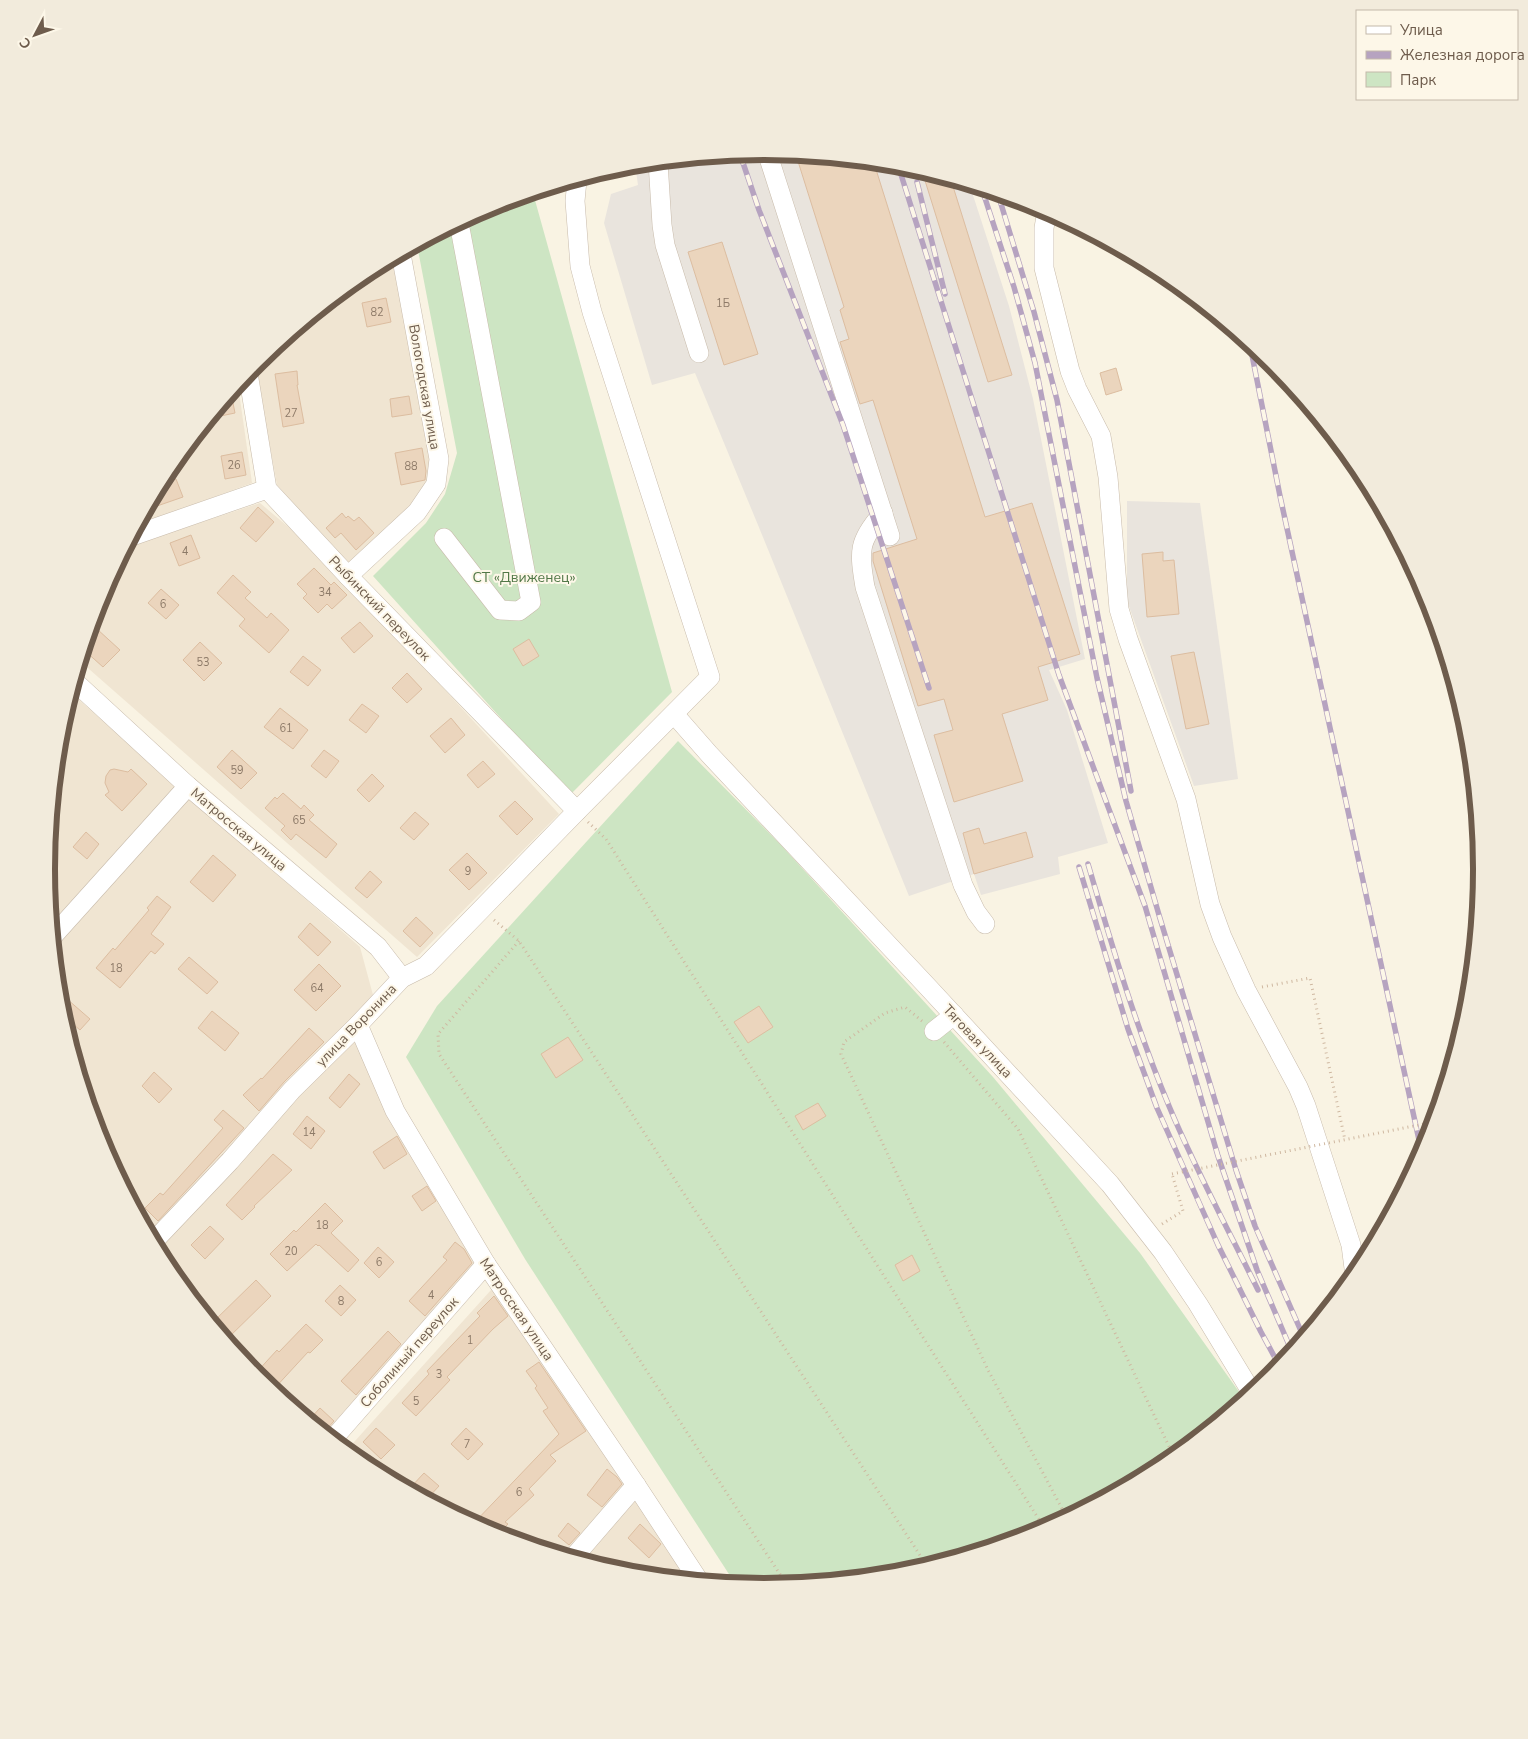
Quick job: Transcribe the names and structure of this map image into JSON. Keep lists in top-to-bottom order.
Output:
{
  "streets": {
    "street": [
      "Вологодская улица",
      "Рыбинский переулок",
      "Матросская улица",
      "улица Воронина",
      "Тяговая улица",
      "Соболиный переулок"
    ]
  },
  "crossings": [
    ["Вологодская улица", "Рыбинский переулок"],
    ["Рыбинский переулок", "улица Воронина"],
    ["Матросская улица", "улица Воронина"],
    ["Матросская улица", "Соболиный переулок"],
    ["улица Воронина", "Тяговая улица"]
  ],
  "parks": ["СТ «Движенец»"],
  "house_numbers": [
    "1Б",
    "82",
    "27",
    "26",
    "88",
    "4",
    "34",
    "6",
    "53",
    "61",
    "59",
    "65",
    "9",
    "18",
    "64",
    "14",
    "18",
    "20",
    "6",
    "4",
    "8",
    "1",
    "3",
    "5",
    "7",
    "6"
  ],
  "legend": ["Улица", "Железная дорога", "Парк"],
  "north": "bottom left"
}
